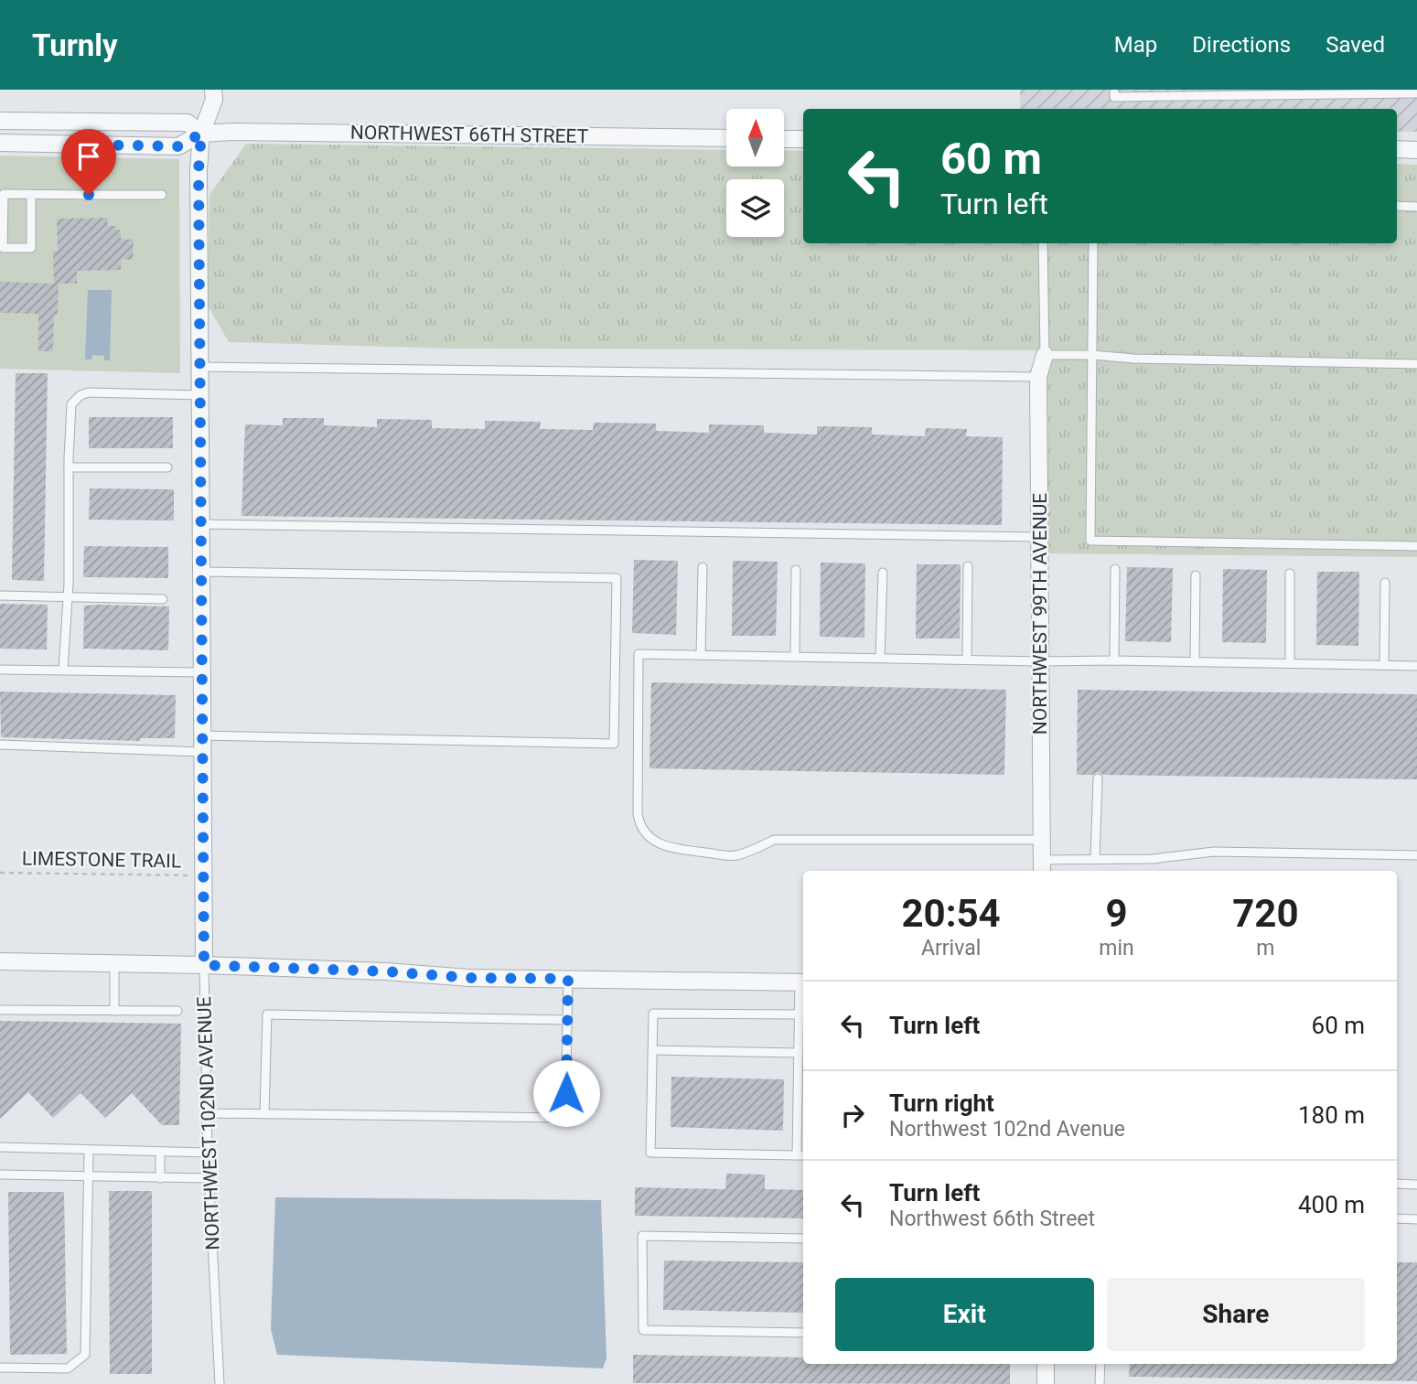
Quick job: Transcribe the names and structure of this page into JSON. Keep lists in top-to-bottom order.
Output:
{
  "streets": {
    "street": ["NORTHWEST 66TH STREET", "NORTHWEST 99TH AVENUE", "NORTHWEST 102ND AVENUE"],
    "path": ["LIMESTONE TRAIL"]
  },
  "crossings": [
    ["NORTHWEST 66TH STREET", "NORTHWEST 102ND AVENUE"],
    ["LIMESTONE TRAIL", "NORTHWEST 102ND AVENUE"]
  ],
  "north": "top",
  "page": {
    "header": "Turnly",
    "nav": ["Map", "Directions", "Saved"],
    "turn": ["60 m", "Turn left"],
    "eta": [
      "20:54",
      "Arrival",
      "9",
      "min",
      "720",
      "m"
    ],
    "list": [
      {
        "name": "Turn left",
        "value": "60 m"
      },
      {
        "name": "Turn right",
        "note": "Northwest 102nd Avenue",
        "value": "180 m"
      },
      {
        "name": "Turn left",
        "note": "Northwest 66th Street",
        "value": "400 m"
      }
    ],
    "buttons": ["Exit", "Share"]
  }
}
